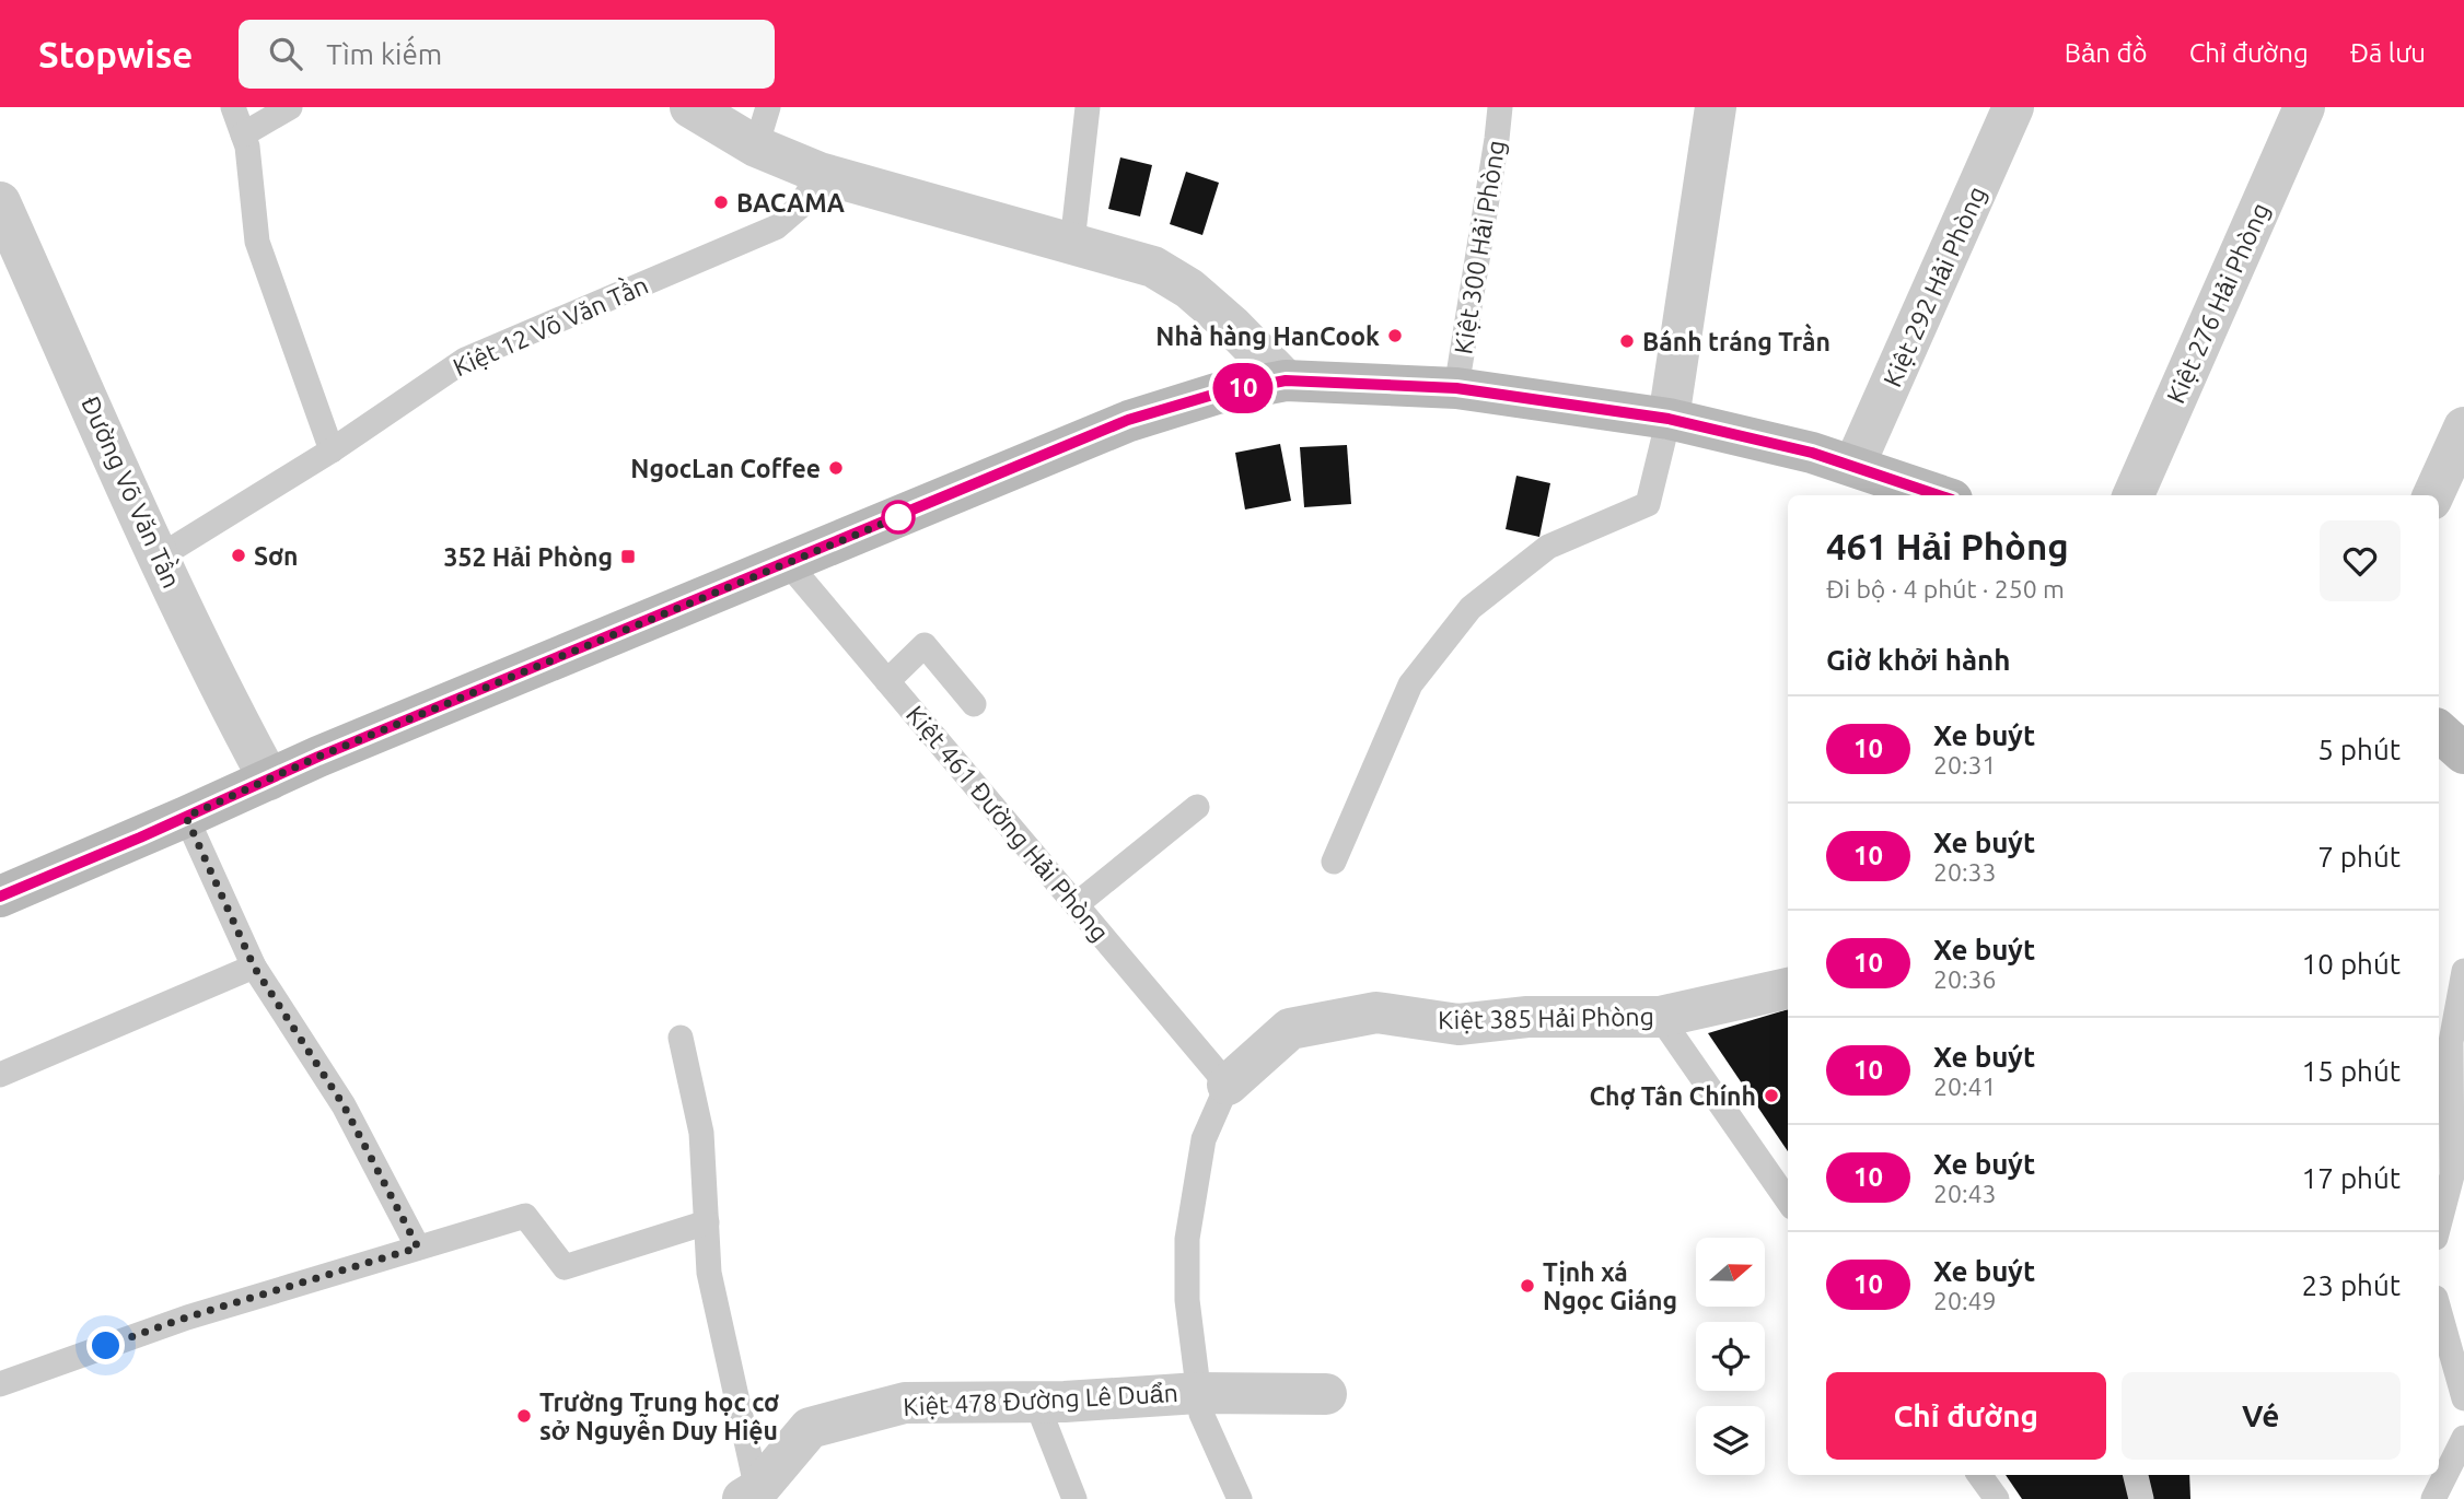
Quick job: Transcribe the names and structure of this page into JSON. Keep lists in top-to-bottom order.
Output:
{
  "streets": {
    "street": [
      "Kiệt 292 Hải Phòng",
      "Kiệt 276 Hải Phòng",
      "Đường Võ Văn Tần",
      "Kiệt 385 Hải Phòng",
      "Kiệt 478 Đường Lê Duẩn"
    ],
    "lane": ["Kiệt 300 Hải Phòng", "Kiệt 12 Võ Văn Tần", "Kiệt 461 Đường Hải Phòng"]
  },
  "crossings": [
    ["Kiệt 12 Võ Văn Tần", "Đường Võ Văn Tần"],
    ["Kiệt 461 Đường Hải Phòng", "Kiệt 385 Hải Phòng"]
  ],
  "places": {
    "other": [
      "BACAMA",
      "Nhà hàng HanCook",
      "Bánh tráng Trần",
      "NgocLan Coffee",
      "Sơn",
      "Chợ Tân Chính",
      "Tịnh xá Ngọc Giáng",
      "Trường Trung học cơ sở Nguyễn Duy Hiệu"
    ],
    "transit": ["352 Hải Phòng"]
  },
  "lines": ["bus line 10"],
  "north": "right",
  "page": {
    "header": "Stopwise",
    "search": "Tìm kiếm",
    "nav": ["Bản đồ", "Chỉ đường", "Đã lưu"],
    "on_map": "10",
    "heading": [
      ["461 Hải Phòng", "Đi bộ · 4 phút · 250 m"],
      "Giờ khởi hành"
    ],
    "list": [
      {
        "mark": "10",
        "name": "Xe buýt",
        "note": "20:31",
        "value": "5 phút"
      },
      {
        "mark": "10",
        "name": "Xe buýt",
        "note": "20:33",
        "value": "7 phút"
      },
      {
        "mark": "10",
        "name": "Xe buýt",
        "note": "20:36",
        "value": "10 phút"
      },
      {
        "mark": "10",
        "name": "Xe buýt",
        "note": "20:41",
        "value": "15 phút"
      },
      {
        "mark": "10",
        "name": "Xe buýt",
        "note": "20:43",
        "value": "17 phút"
      },
      {
        "mark": "10",
        "name": "Xe buýt",
        "note": "20:49",
        "value": "23 phút"
      }
    ],
    "buttons": ["Chỉ đường", "Vé"]
  }
}
